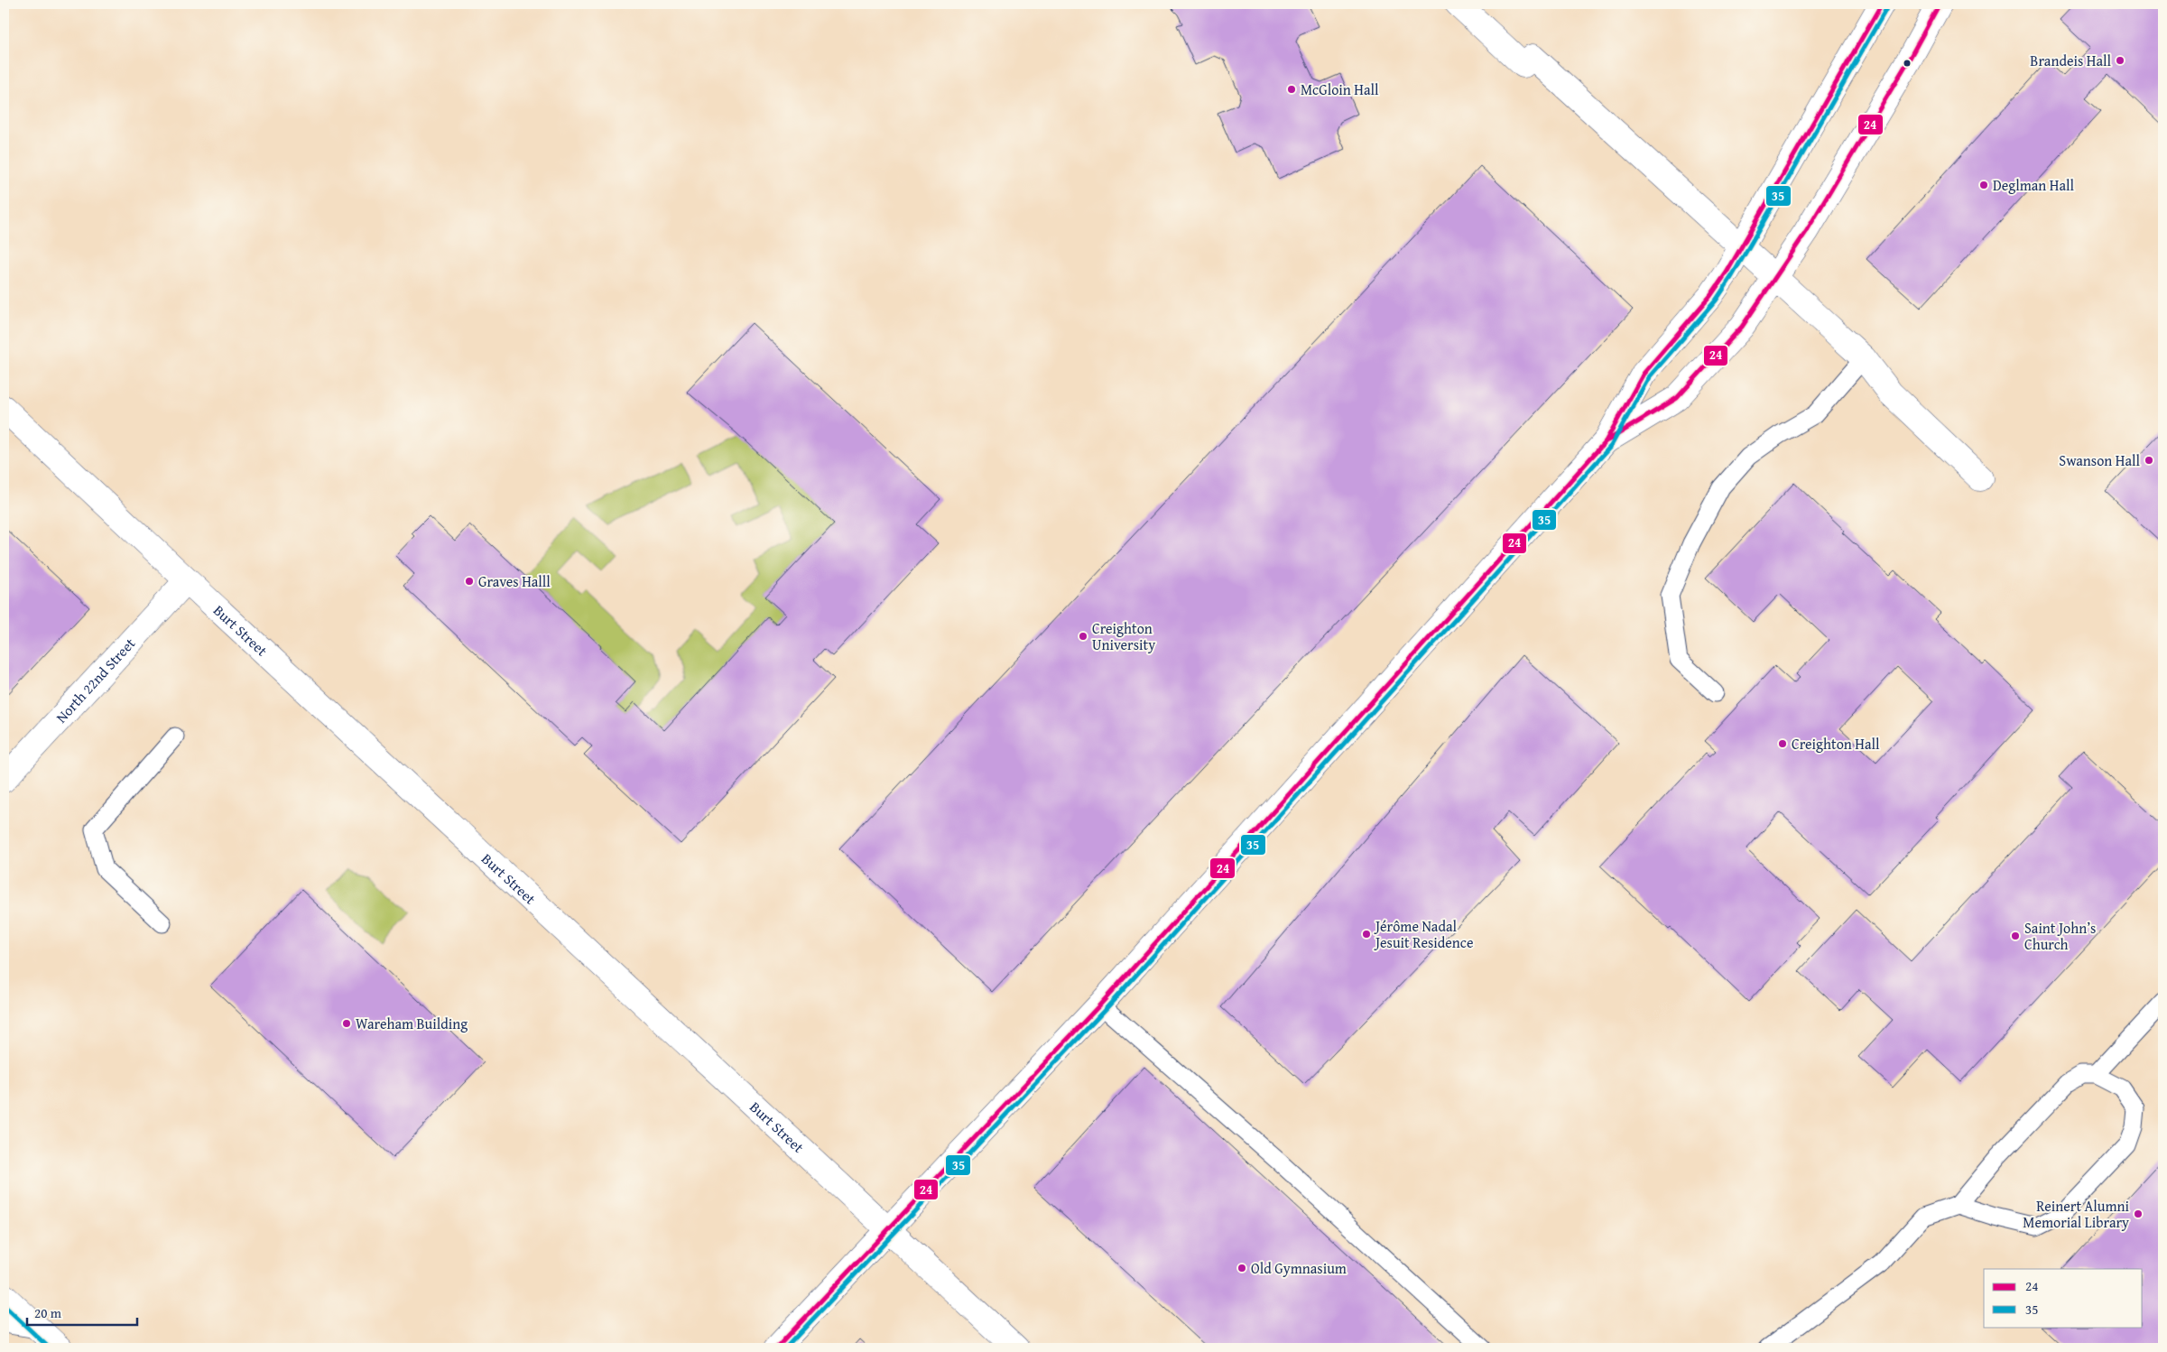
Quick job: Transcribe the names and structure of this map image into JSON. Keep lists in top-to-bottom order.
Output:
{
  "streets": {
    "main road": ["Burt Street", "North 22nd Street"]
  },
  "crossings": [
    ["Burt Street", "North 22nd Street"]
  ],
  "places": [
    "Brandeis Hall",
    "McGloin Hall",
    "Deglman Hall",
    "Swanson Hall",
    "Graves Halll",
    "Creighton University",
    "Creighton Hall",
    "Jérôme Nadal Jesuit Residence",
    "Saint John’s Church",
    "Wareham Building",
    "Reinert Alumni Memorial Library",
    "Old Gymnasium"
  ],
  "lines": ["transit line 24", "transit line 35"],
  "legend": ["24", "35"],
  "scale_bar": "20 m"
}
